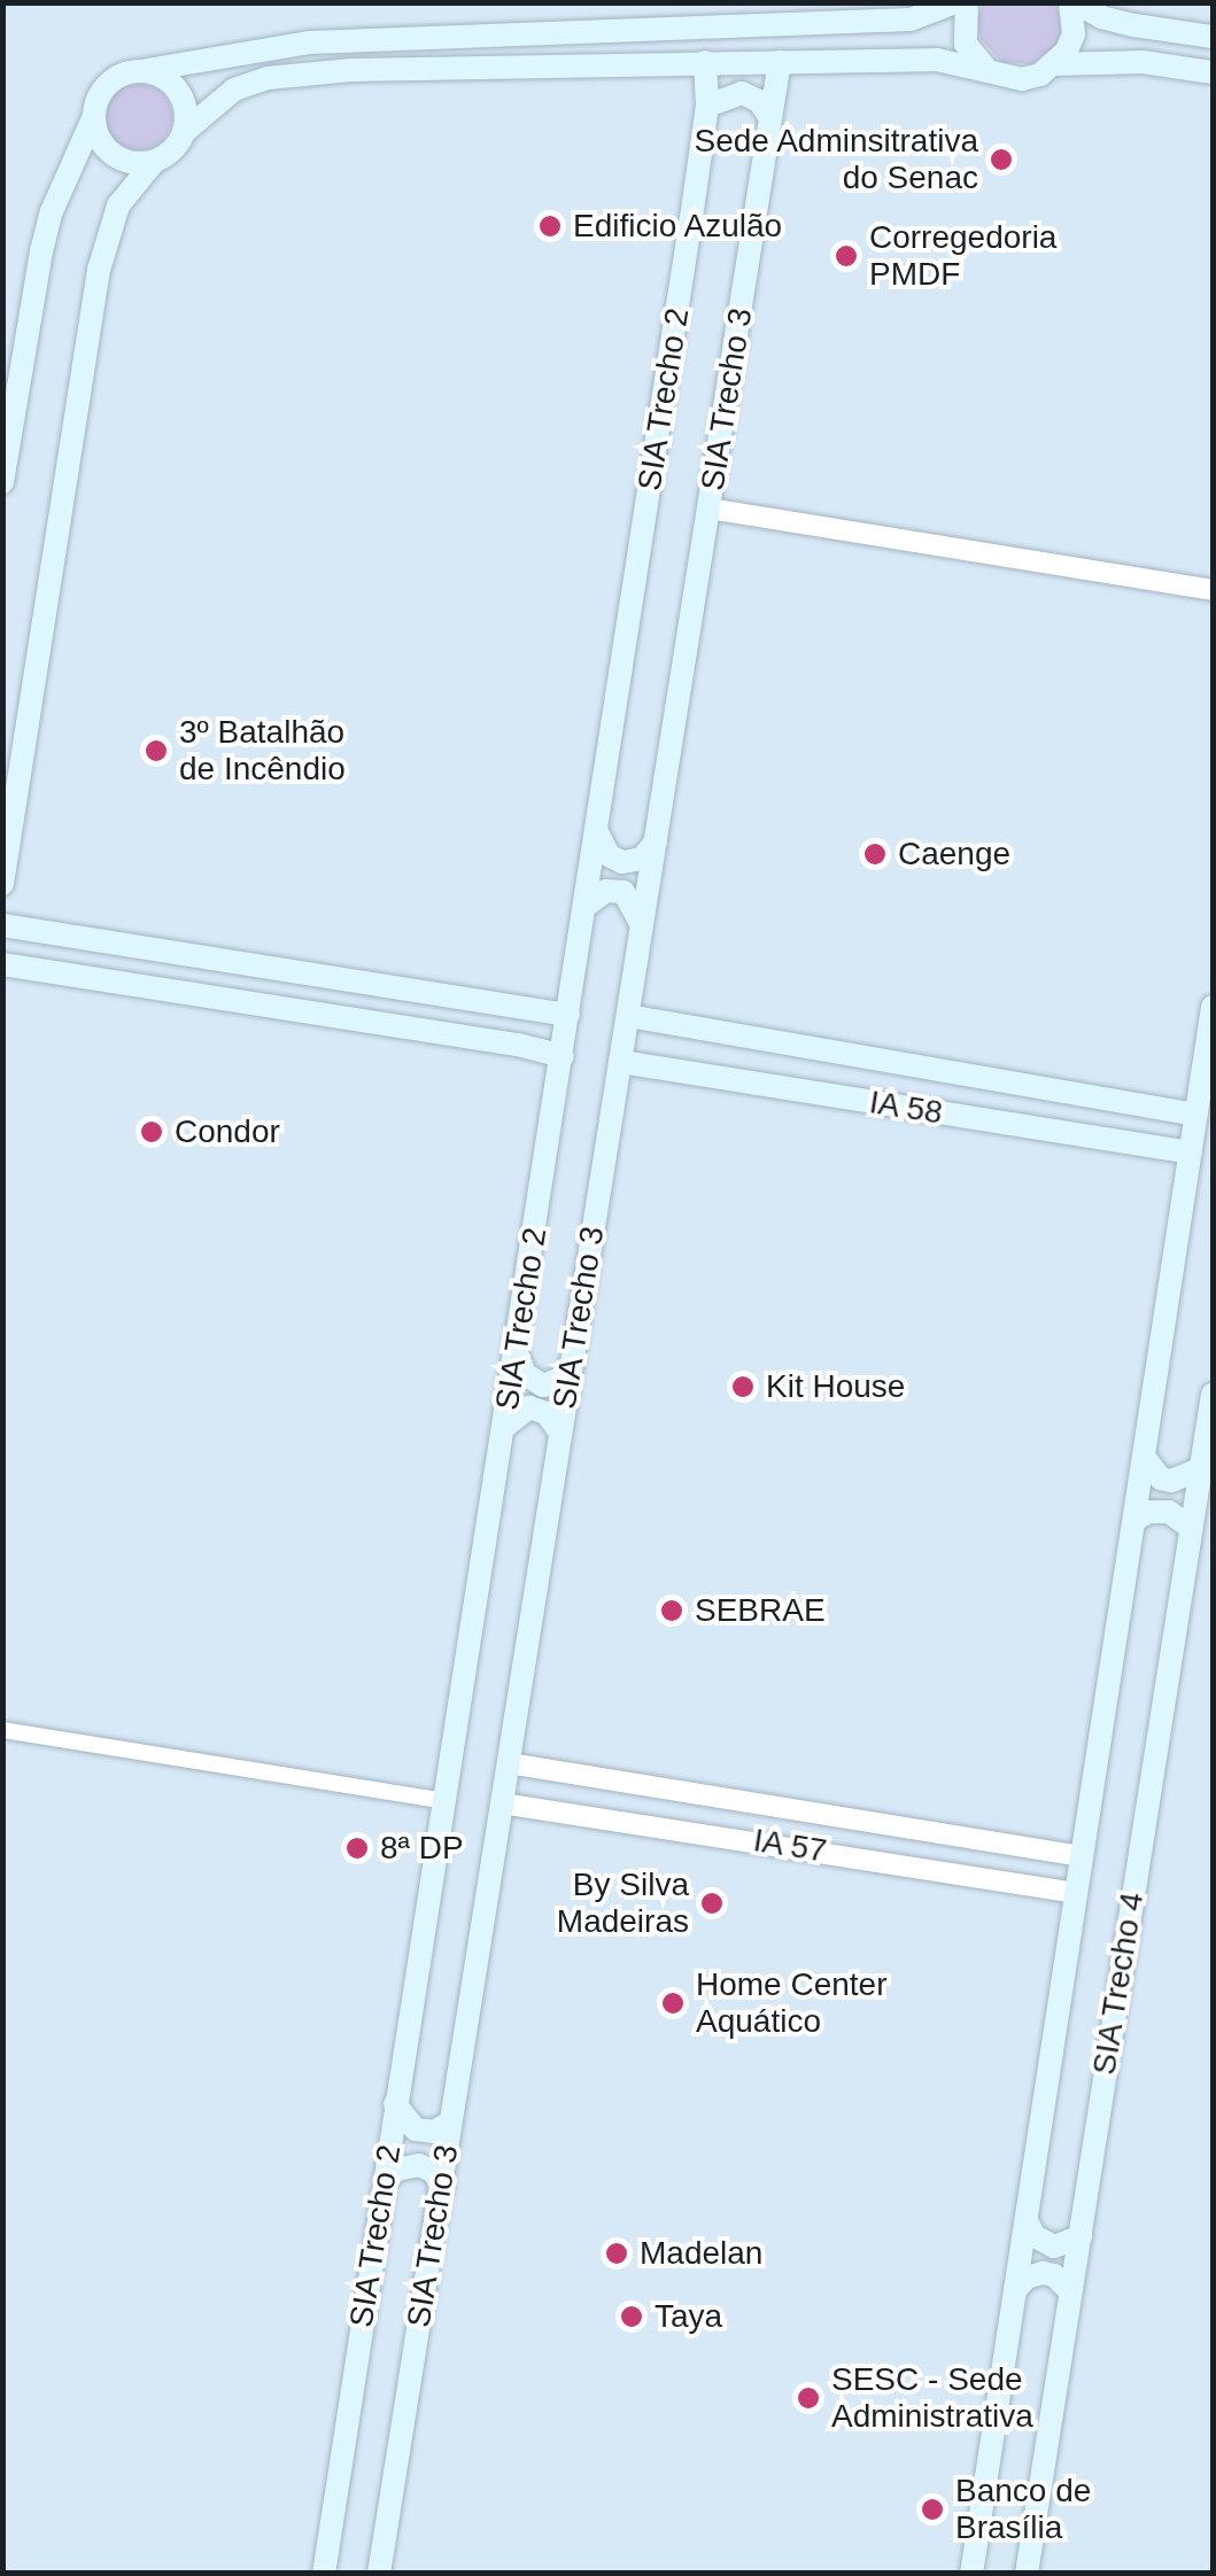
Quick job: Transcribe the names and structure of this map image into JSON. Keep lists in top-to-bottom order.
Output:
{
  "streets": {
    "main road": [
      "SIA Trecho 2",
      "SIA Trecho 3",
      "IA 58",
      "SIA Trecho 4"
    ],
    "street": ["IA 57"]
  },
  "crossings": [
    ["SIA Trecho 3", "IA 58"],
    ["SIA Trecho 3", "IA 57"]
  ],
  "places": [
    "Sede Adminsitrativa do Senac",
    "Edificio Azulão",
    "Corregedoria PMDF",
    "3º Batalhão de Incêndio",
    "Caenge",
    "Condor",
    "Kit House",
    "SEBRAE",
    "8ª DP",
    "By Silva Madeiras",
    "Home Center Aquático",
    "Madelan",
    "Taya",
    "SESC - Sede Administrativa",
    "Banco de Brasília"
  ]
}
